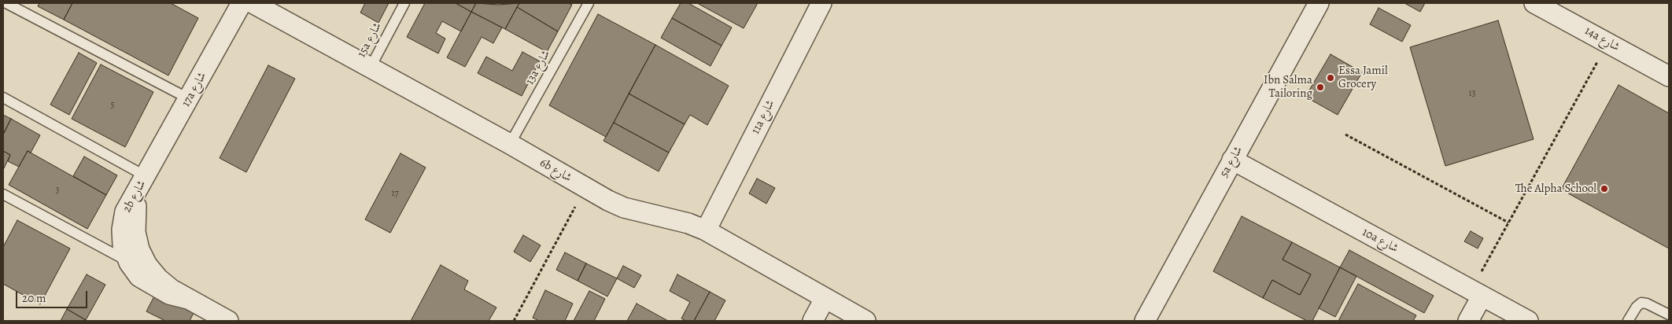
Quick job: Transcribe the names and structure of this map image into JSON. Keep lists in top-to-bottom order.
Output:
{
  "streets": {
    "street": [
      "14a شارع",
      "17a شارع",
      "11a شارع",
      "5a شارع",
      "6b شارع",
      "2b شارع",
      "10a شارع"
    ],
    "lane": ["15a شارع", "13a شارع"]
  },
  "crossings": [
    ["15a شارع", "6b شارع"],
    ["13a شارع", "6b شارع"],
    ["17a شارع", "2b شارع"],
    ["11a شارع", "6b شارع"],
    ["5a شارع", "10a شارع"]
  ],
  "places": ["Essa Jamil Grocery", "Ibn Salma Tailoring", "The Alpha School"],
  "house_numbers": [
    "13",
    "5",
    "3",
    "17"
  ],
  "scale_bar": "20 m"
}
